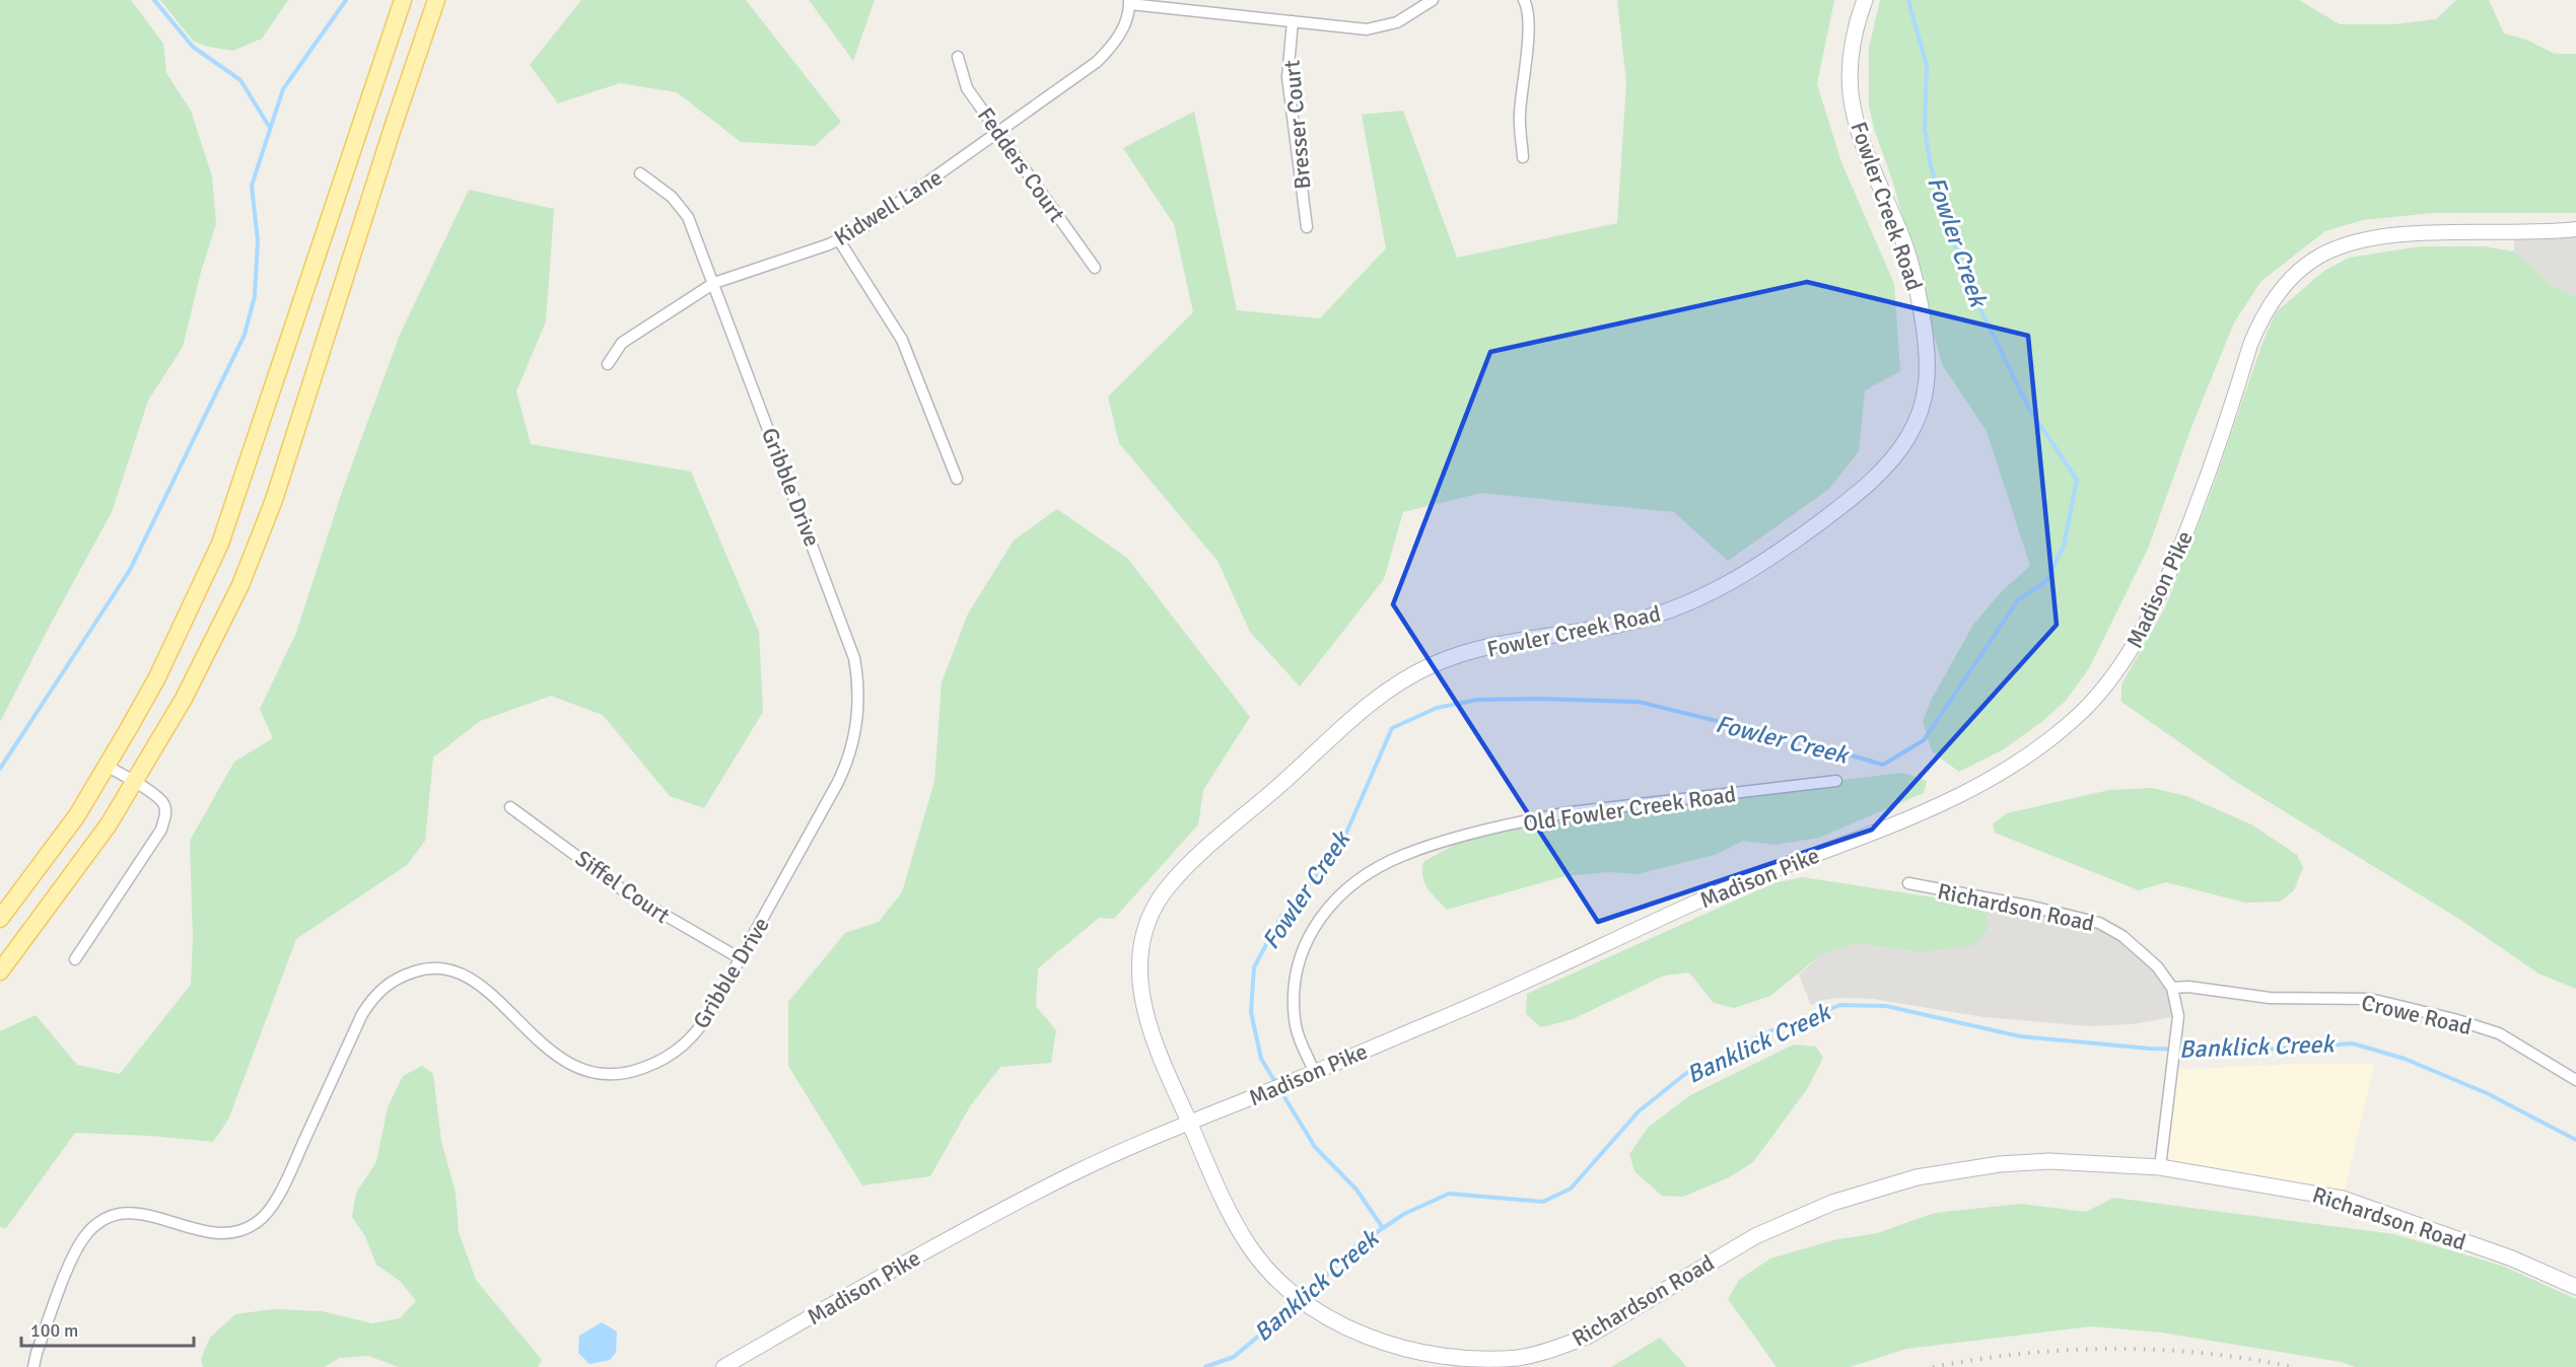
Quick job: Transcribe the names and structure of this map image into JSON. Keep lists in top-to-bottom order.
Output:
{
  "streets": {
    "main road": ["Fowler Creek Road", "Richardson Road"],
    "street": [
      "Bresser Court",
      "Fedders Court",
      "Kidwell Lane",
      "Gribble Drive",
      "Madison Pike",
      "Old Fowler Creek Road",
      "Siffel Court",
      "Crowe Road"
    ]
  },
  "crossings": [
    ["Fedders Court", "Kidwell Lane"],
    ["Fowler Creek Road", "Madison Pike"],
    ["Fowler Creek Road", "Richardson Road"],
    ["Kidwell Lane", "Gribble Drive"],
    ["Gribble Drive", "Siffel Court"],
    ["Madison Pike", "Old Fowler Creek Road"],
    ["Madison Pike", "Richardson Road"],
    ["Richardson Road", "Crowe Road"]
  ],
  "water": ["Fowler Creek", "Banklick Creek"],
  "scale_bar": "100 m"
}
